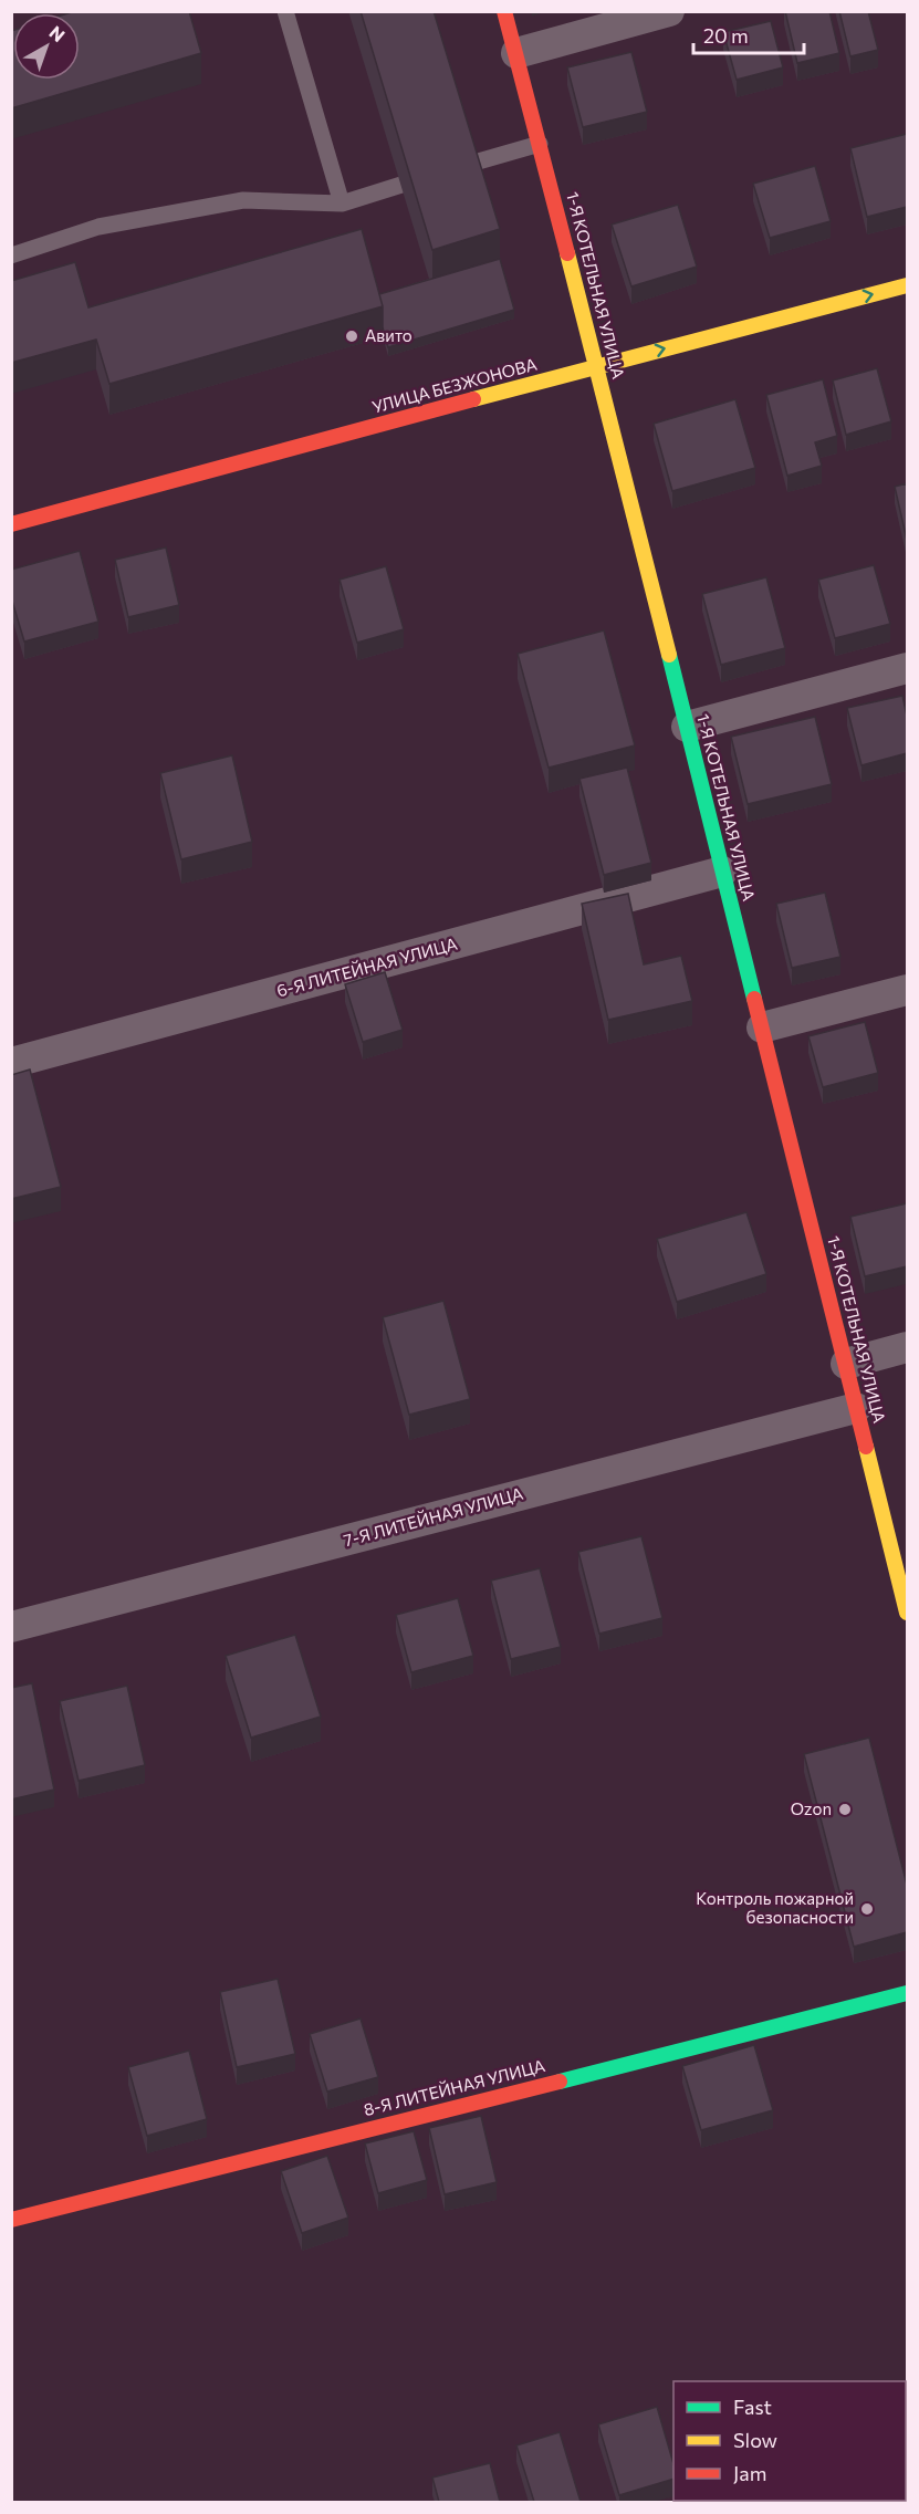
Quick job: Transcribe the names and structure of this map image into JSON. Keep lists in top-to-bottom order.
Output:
{
  "streets": {
    "street": [
      "1-Я КОТЕЛЬНАЯ УЛИЦА",
      "УЛИЦА БЕЗЖОНОВА",
      "6-Я ЛИТЕЙНАЯ УЛИЦА",
      "7-Я ЛИТЕЙНАЯ УЛИЦА",
      "8-Я ЛИТЕЙНАЯ УЛИЦА"
    ]
  },
  "crossings": [
    ["1-Я КОТЕЛЬНАЯ УЛИЦА", "УЛИЦА БЕЗЖОНОВА"],
    ["1-Я КОТЕЛЬНАЯ УЛИЦА", "6-Я ЛИТЕЙНАЯ УЛИЦА"],
    ["1-Я КОТЕЛЬНАЯ УЛИЦА", "7-Я ЛИТЕЙНАЯ УЛИЦА"]
  ],
  "places": ["Авито", "Ozon", "Контроль пожарной безопасности"],
  "legend": ["Fast", "Slow", "Jam"],
  "scale_bar": "20 m",
  "north": "top right"
}
